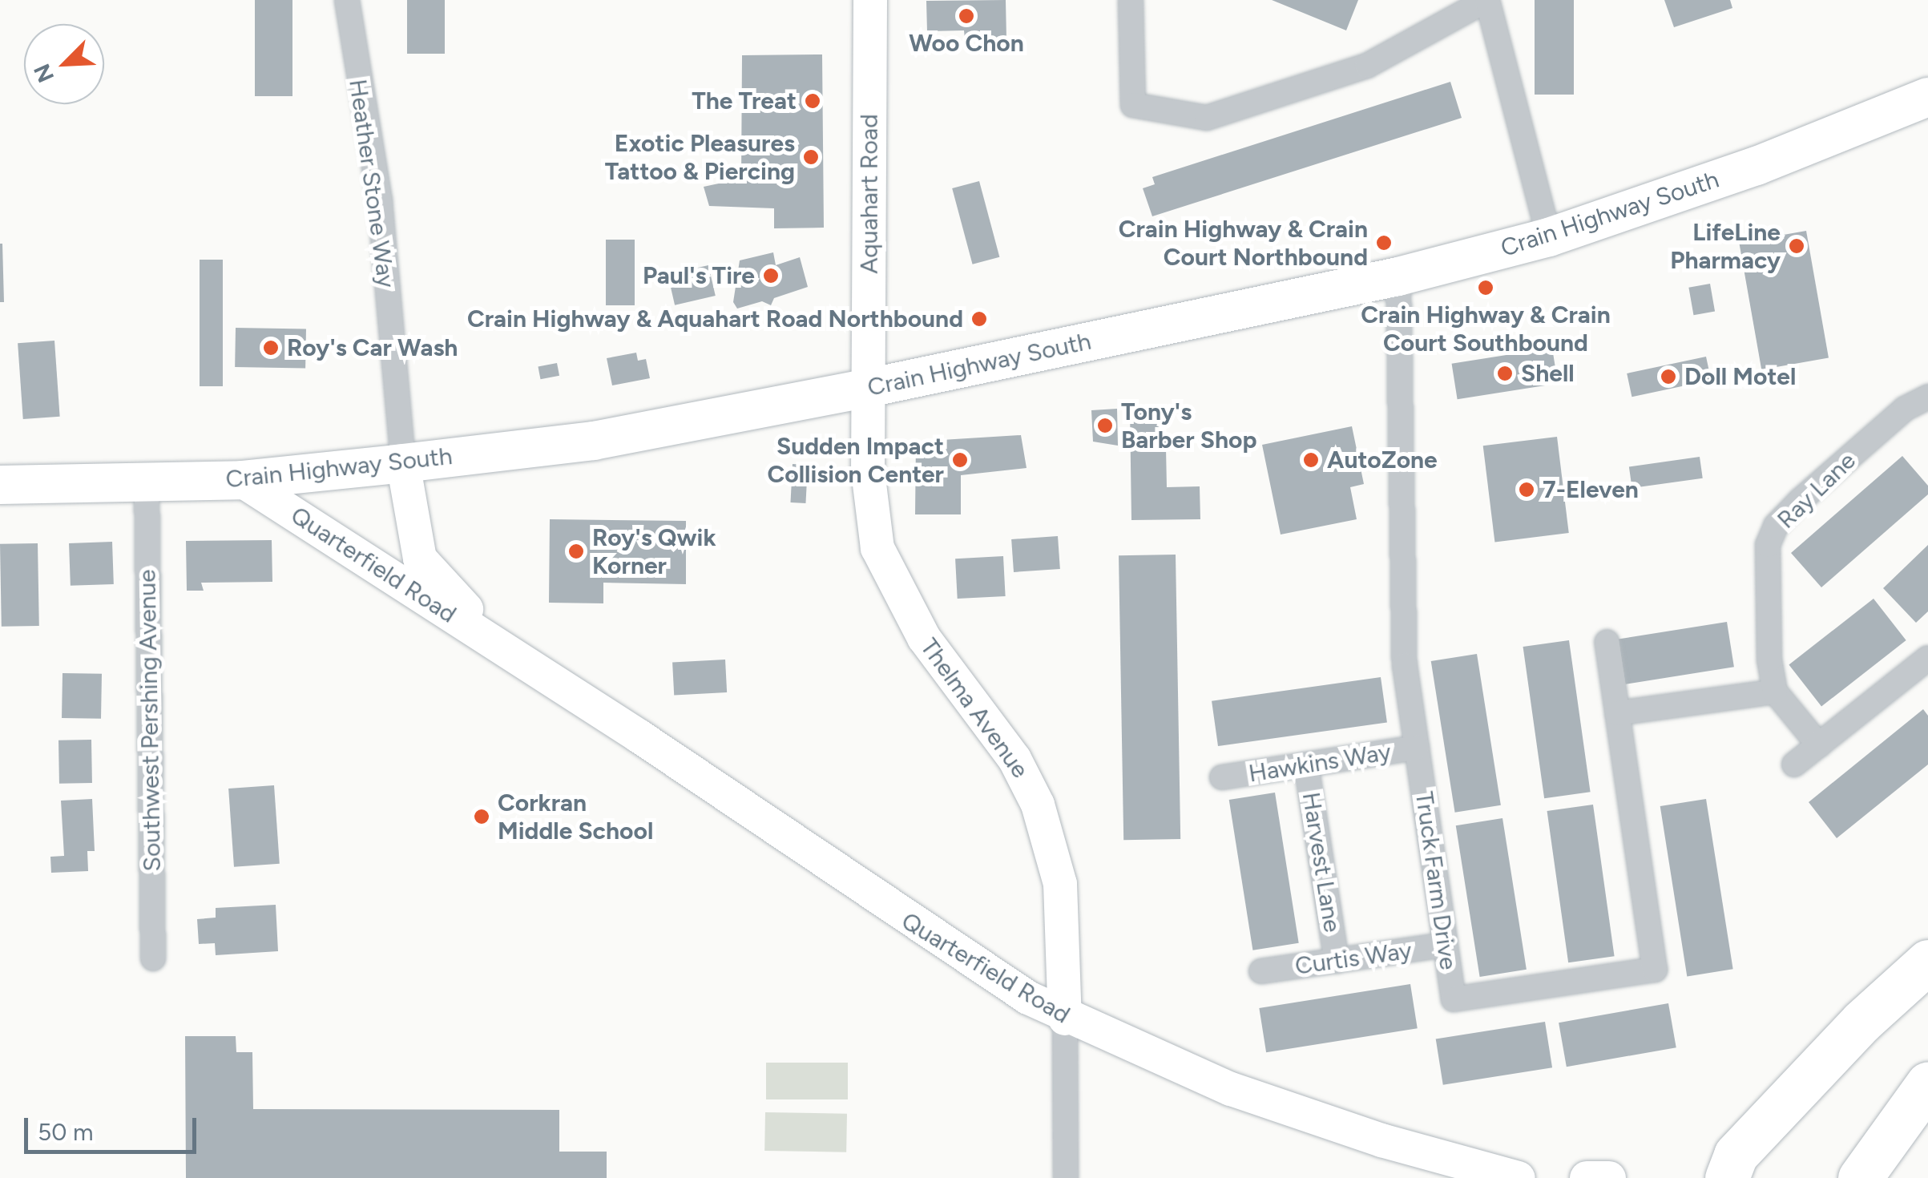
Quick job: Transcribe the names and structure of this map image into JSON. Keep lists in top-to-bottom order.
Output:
{
  "streets": {
    "main road": [
      "Aquahart Road",
      "Crain Highway South",
      "Quarterfield Road",
      "Thelma Avenue"
    ],
    "street": [
      "Heather Stone Way",
      "Ray Lane",
      "Southwest Pershing Avenue",
      "Hawkins Way",
      "Harvest Lane",
      "Truck Farm Drive",
      "Curtis Way"
    ]
  },
  "crossings": [
    ["Heather Stone Way", "Crain Highway South"],
    ["Heather Stone Way", "Quarterfield Road"],
    ["Aquahart Road", "Crain Highway South"],
    ["Aquahart Road", "Thelma Avenue"],
    ["Crain Highway South", "Quarterfield Road"],
    ["Crain Highway South", "Thelma Avenue"],
    ["Crain Highway South", "Southwest Pershing Avenue"],
    ["Crain Highway South", "Truck Farm Drive"],
    ["Quarterfield Road", "Thelma Avenue"],
    ["Hawkins Way", "Harvest Lane"],
    ["Hawkins Way", "Truck Farm Drive"],
    ["Harvest Lane", "Curtis Way"],
    ["Truck Farm Drive", "Curtis Way"]
  ],
  "places": [
    "Woo Chon",
    "The Treat",
    "Exotic Pleasures Tattoo & Piercing",
    "Crain Highway & Crain Court Northbound",
    "LifeLine Pharmacy",
    "Paul's Tire",
    "Crain Highway & Crain Court Southbound",
    "Crain Highway & Aquahart Road Northbound",
    "Roy's Car Wash",
    "Shell",
    "Doll Motel",
    "Tony's Barber Shop",
    "Sudden Impact Collision Center",
    "AutoZone",
    "7-Eleven",
    "Roy's Qwik Korner",
    "Corkran Middle School"
  ],
  "scale_bar": "50 m",
  "north": "bottom left"
}
